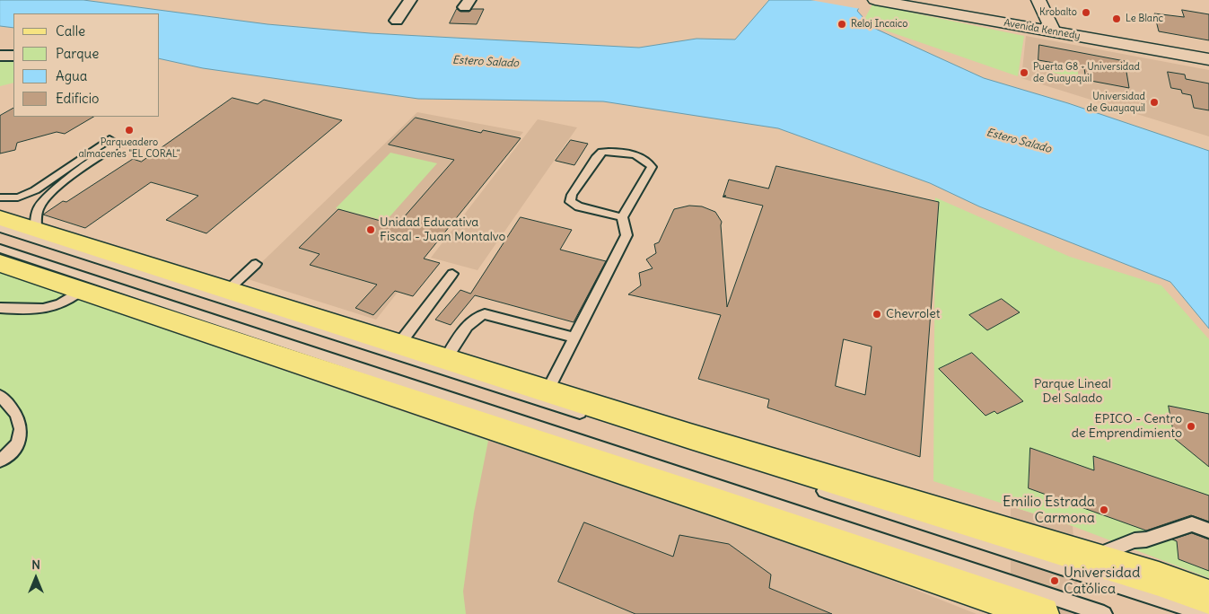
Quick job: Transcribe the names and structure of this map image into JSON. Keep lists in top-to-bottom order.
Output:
{
  "streets": {
    "main road": ["Avenida Kennedy"]
  },
  "water": ["Estero Salado"],
  "parks": ["Parque Lineal Del Salado"],
  "places": [
    "Krobalto",
    "Le Blanc",
    "Reloj Incaico",
    "Puerta G8 - Universidad de Guayaquil",
    "Universidad de Guayaquil",
    "Parqueadero almacenes \"EL CORAL\"",
    "Unidad Educativa Fiscal - Juan Montalvo",
    "Chevrolet",
    "EPICO - Centro de Emprendimiento",
    "Emilio Estrada Carmona",
    "Universidad Católica"
  ],
  "legend": [
    "Calle",
    "Parque",
    "Agua",
    "Edificio"
  ],
  "north": "top"
}
